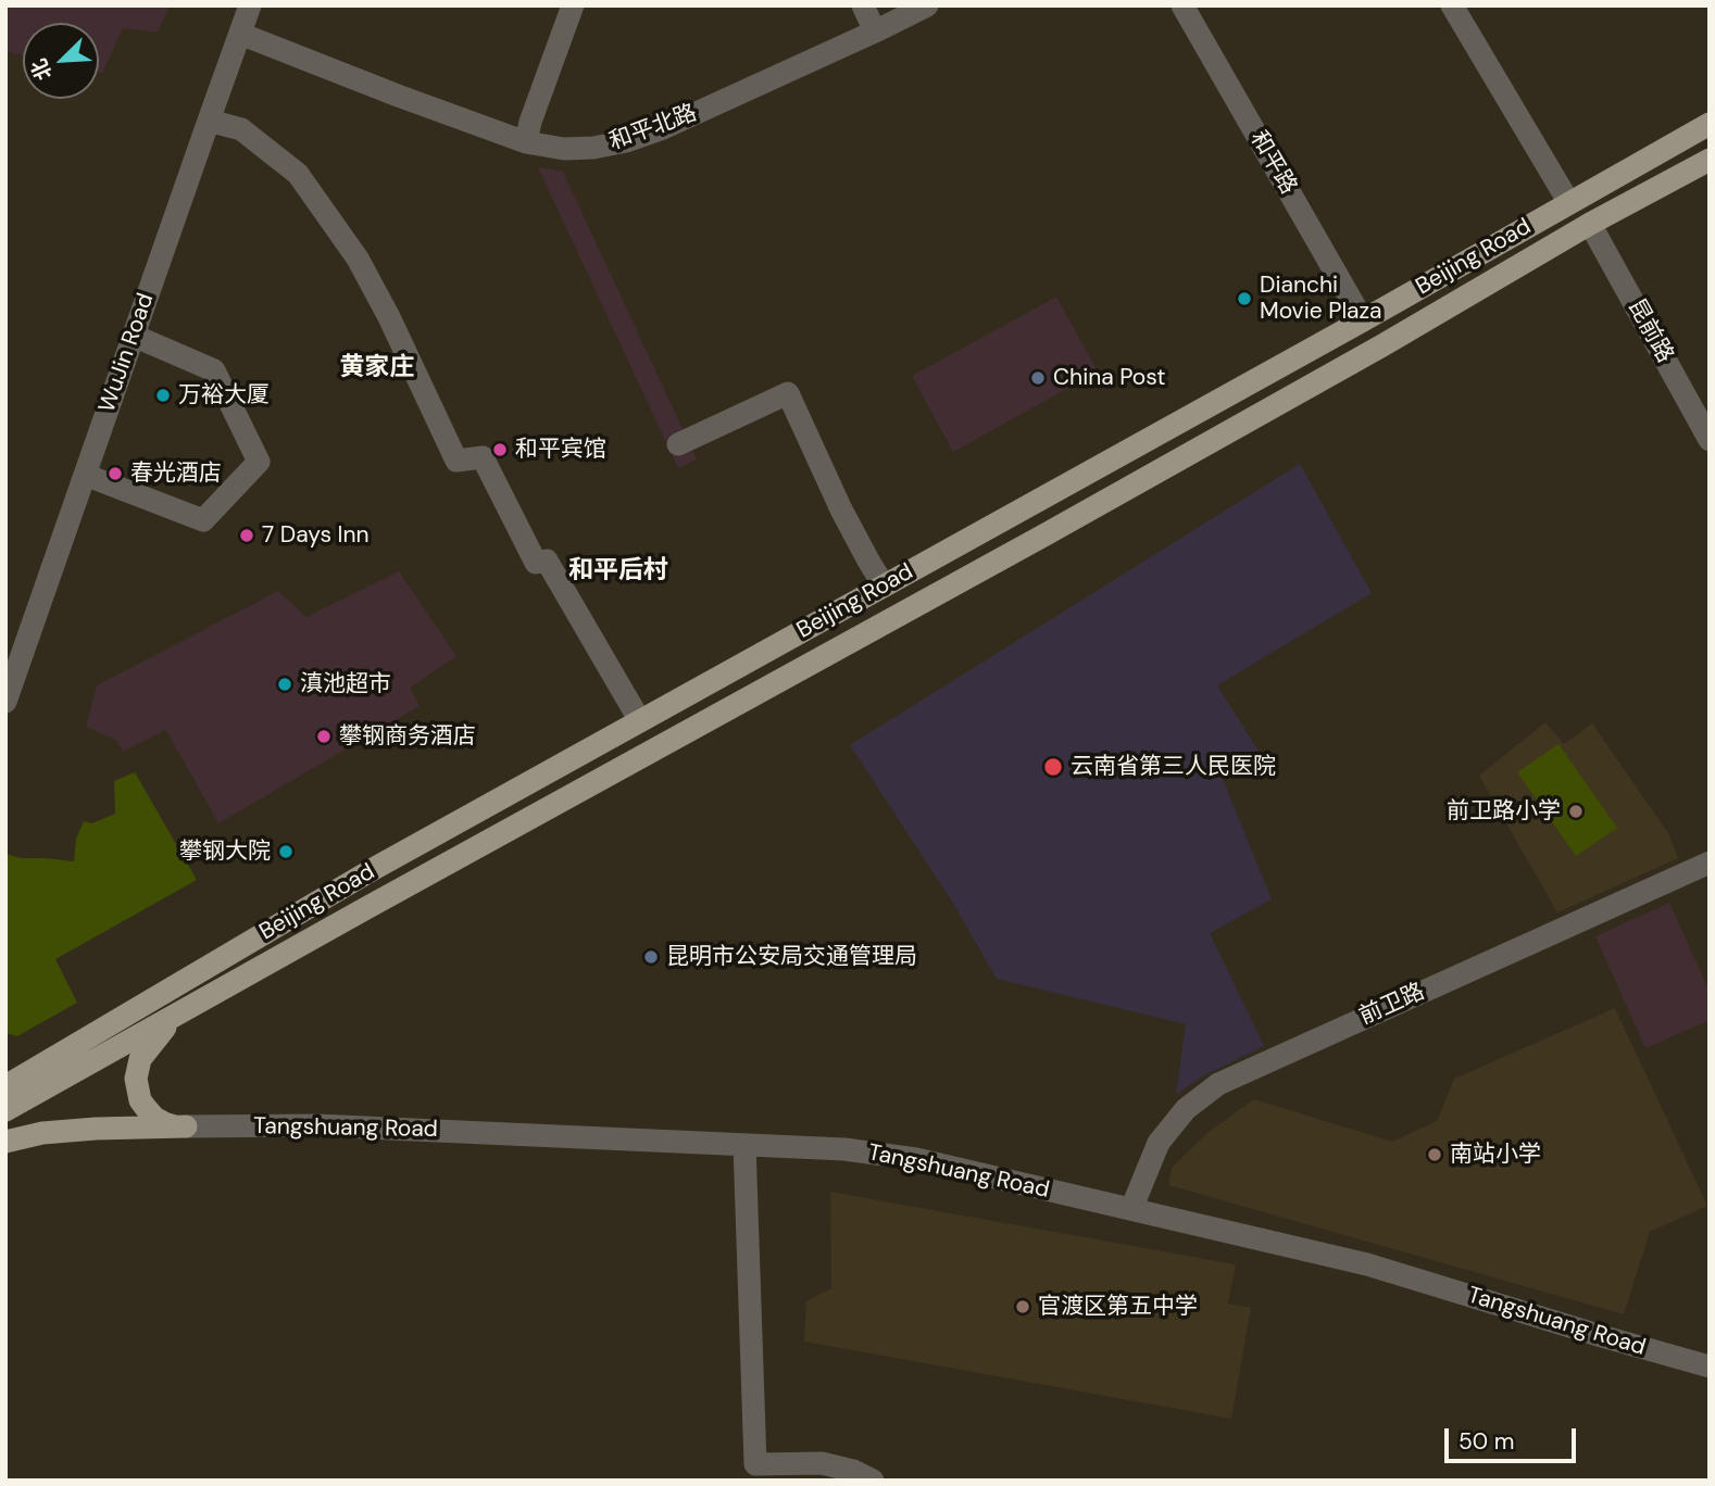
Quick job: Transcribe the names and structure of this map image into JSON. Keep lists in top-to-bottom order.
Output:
{
  "streets": {
    "main road": ["Beijing Road"],
    "street": [
      "和平北路",
      "和平路",
      "昆前路",
      "WuJin Road",
      "前卫路",
      "Tangshuang Road"
    ]
  },
  "crossings": [
    ["和平北路", "WuJin Road"],
    ["和平路", "Beijing Road"],
    ["Beijing Road", "昆前路"],
    ["前卫路", "Tangshuang Road"]
  ],
  "districts": ["黄家庄", "和平后村"],
  "places": [
    "Dianchi Movie Plaza",
    "China Post",
    "万裕大厦",
    "和平宾馆",
    "春光酒店",
    "7 Days Inn",
    "滇池超市",
    "攀钢商务酒店",
    "云南省第三人民医院",
    "前卫路小学",
    "攀钢大院",
    "昆明市公安局交通管理局",
    "南站小学",
    "官渡区第五中学"
  ],
  "scale_bar": "50 m",
  "north": "bottom left"
}
